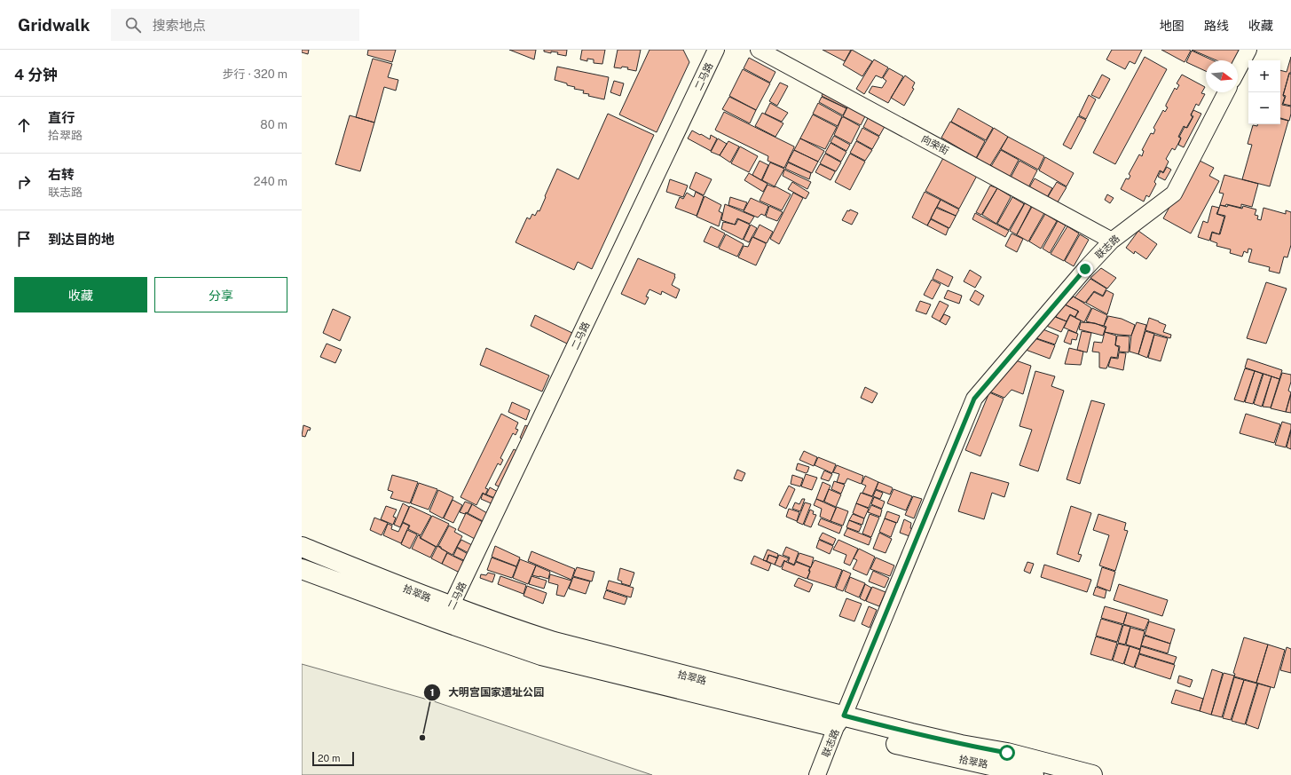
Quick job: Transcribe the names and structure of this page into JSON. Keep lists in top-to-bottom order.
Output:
{
  "streets": {
    "main road": ["拾翠路"],
    "street": ["二马路", "向荣街", "联志路"]
  },
  "crossings": [
    ["二马路", "拾翠路"],
    ["向荣街", "联志路"],
    ["联志路", "拾翠路"]
  ],
  "places": ["大明宫国家遗址公园"],
  "scale_bar": "20 m",
  "north": "right",
  "page": {
    "header": "Gridwalk",
    "search": "搜索地点",
    "nav": ["地图", "路线", "收藏"],
    "heading": ["4 分钟", "步行 · 320 m"],
    "map_buttons": ["+", "−"],
    "list": [
      ["直行", "拾翠路", "80 m"],
      ["右转", "联志路", "240 m"],
      "到达目的地"
    ],
    "buttons": ["收藏", "分享"],
    "scale": "20 m"
  }
}
